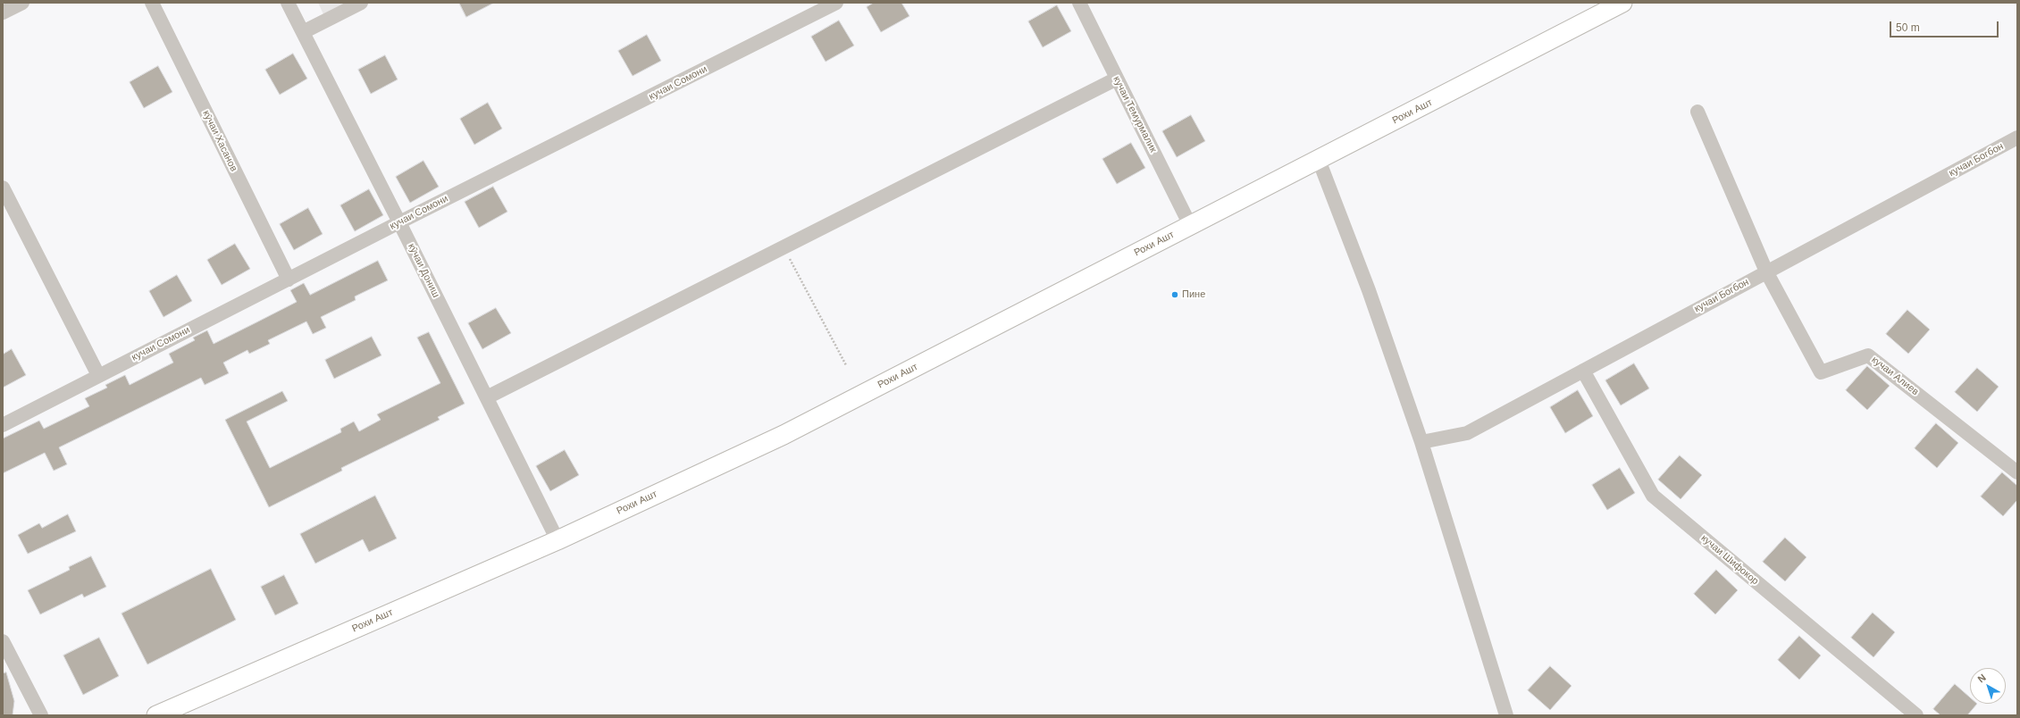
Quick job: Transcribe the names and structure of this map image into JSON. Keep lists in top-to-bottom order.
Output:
{
  "streets": {
    "main road": ["Рохи Ашт"],
    "street": [
      "кучаи Сомони",
      "кучаи Темурмалик",
      "кӯчаи Хасанов",
      "кучаи Богбон",
      "кӯчаи Дониш",
      "кучаи Алиев",
      "кучаи Шифокор"
    ]
  },
  "crossings": [
    ["кучаи Сомони", "кӯчаи Хасанов"],
    ["кучаи Сомони", "кӯчаи Дониш"],
    ["Рохи Ашт", "кучаи Темурмалик"],
    ["Рохи Ашт", "кӯчаи Дониш"],
    ["кучаи Богбон", "кучаи Алиев"],
    ["кучаи Богбон", "кучаи Шифокор"]
  ],
  "places": ["Пине"],
  "scale_bar": "50 m",
  "north": "top left"
}
